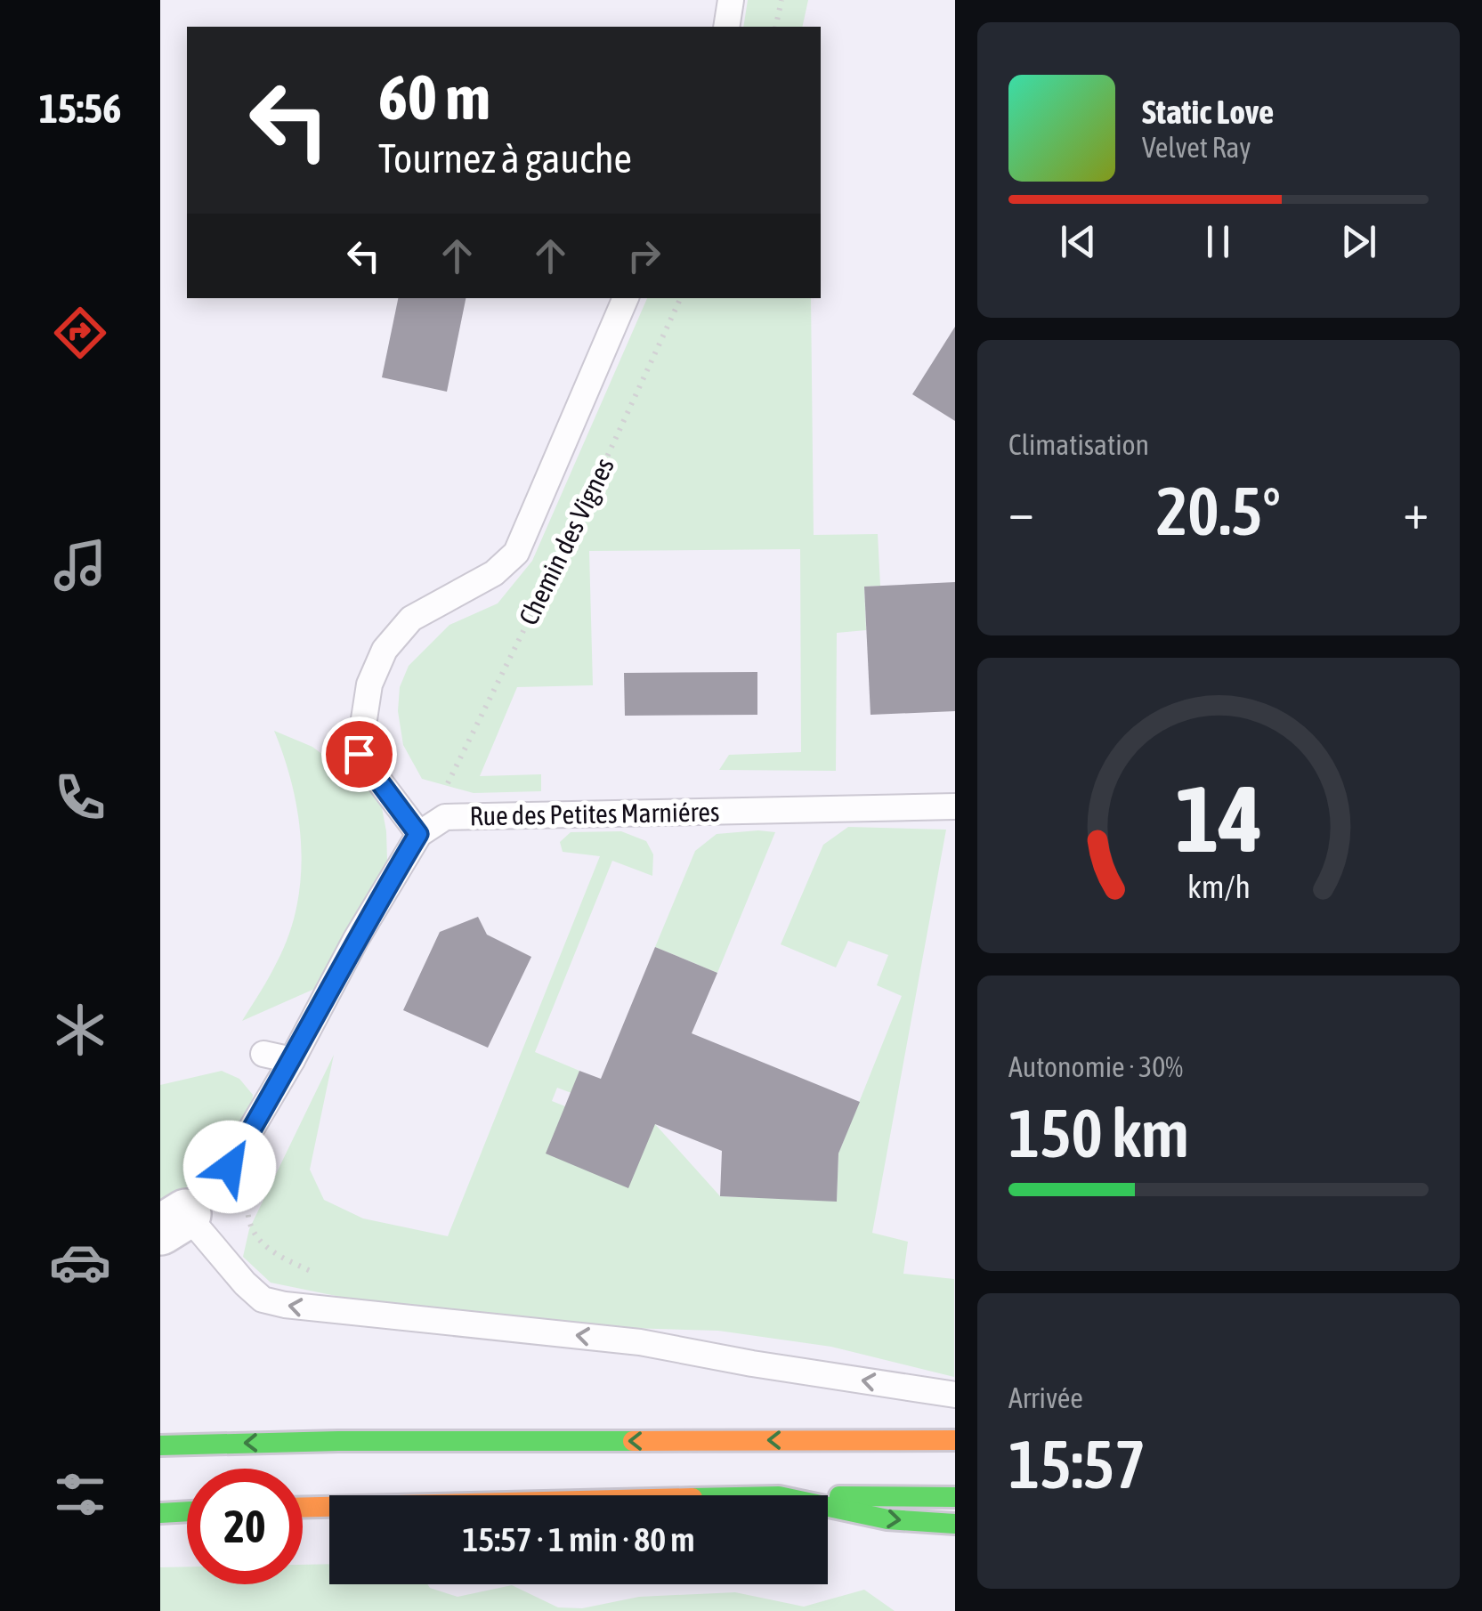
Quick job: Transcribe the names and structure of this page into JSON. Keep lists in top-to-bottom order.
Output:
{
  "streets": {
    "lane": ["Rue des Petites Marniéres"],
    "path": ["Chemin des Vignes"]
  },
  "page": {
    "tabs": "15:56",
    "turn": ["60 m", "Tournez à gauche"],
    "song": ["Static Love", "Velvet Ray"],
    "tile": [
      "Climatisation",
      ["Autonomie · 30%", "150 km"],
      ["Arrivée", "15:57"]
    ],
    "heat": ["−", "20.5°", "+"],
    "limit": "20",
    "trip": "15:57 · 1 min · 80 m",
    "gauge": ["14", "km/h"]
  }
}
